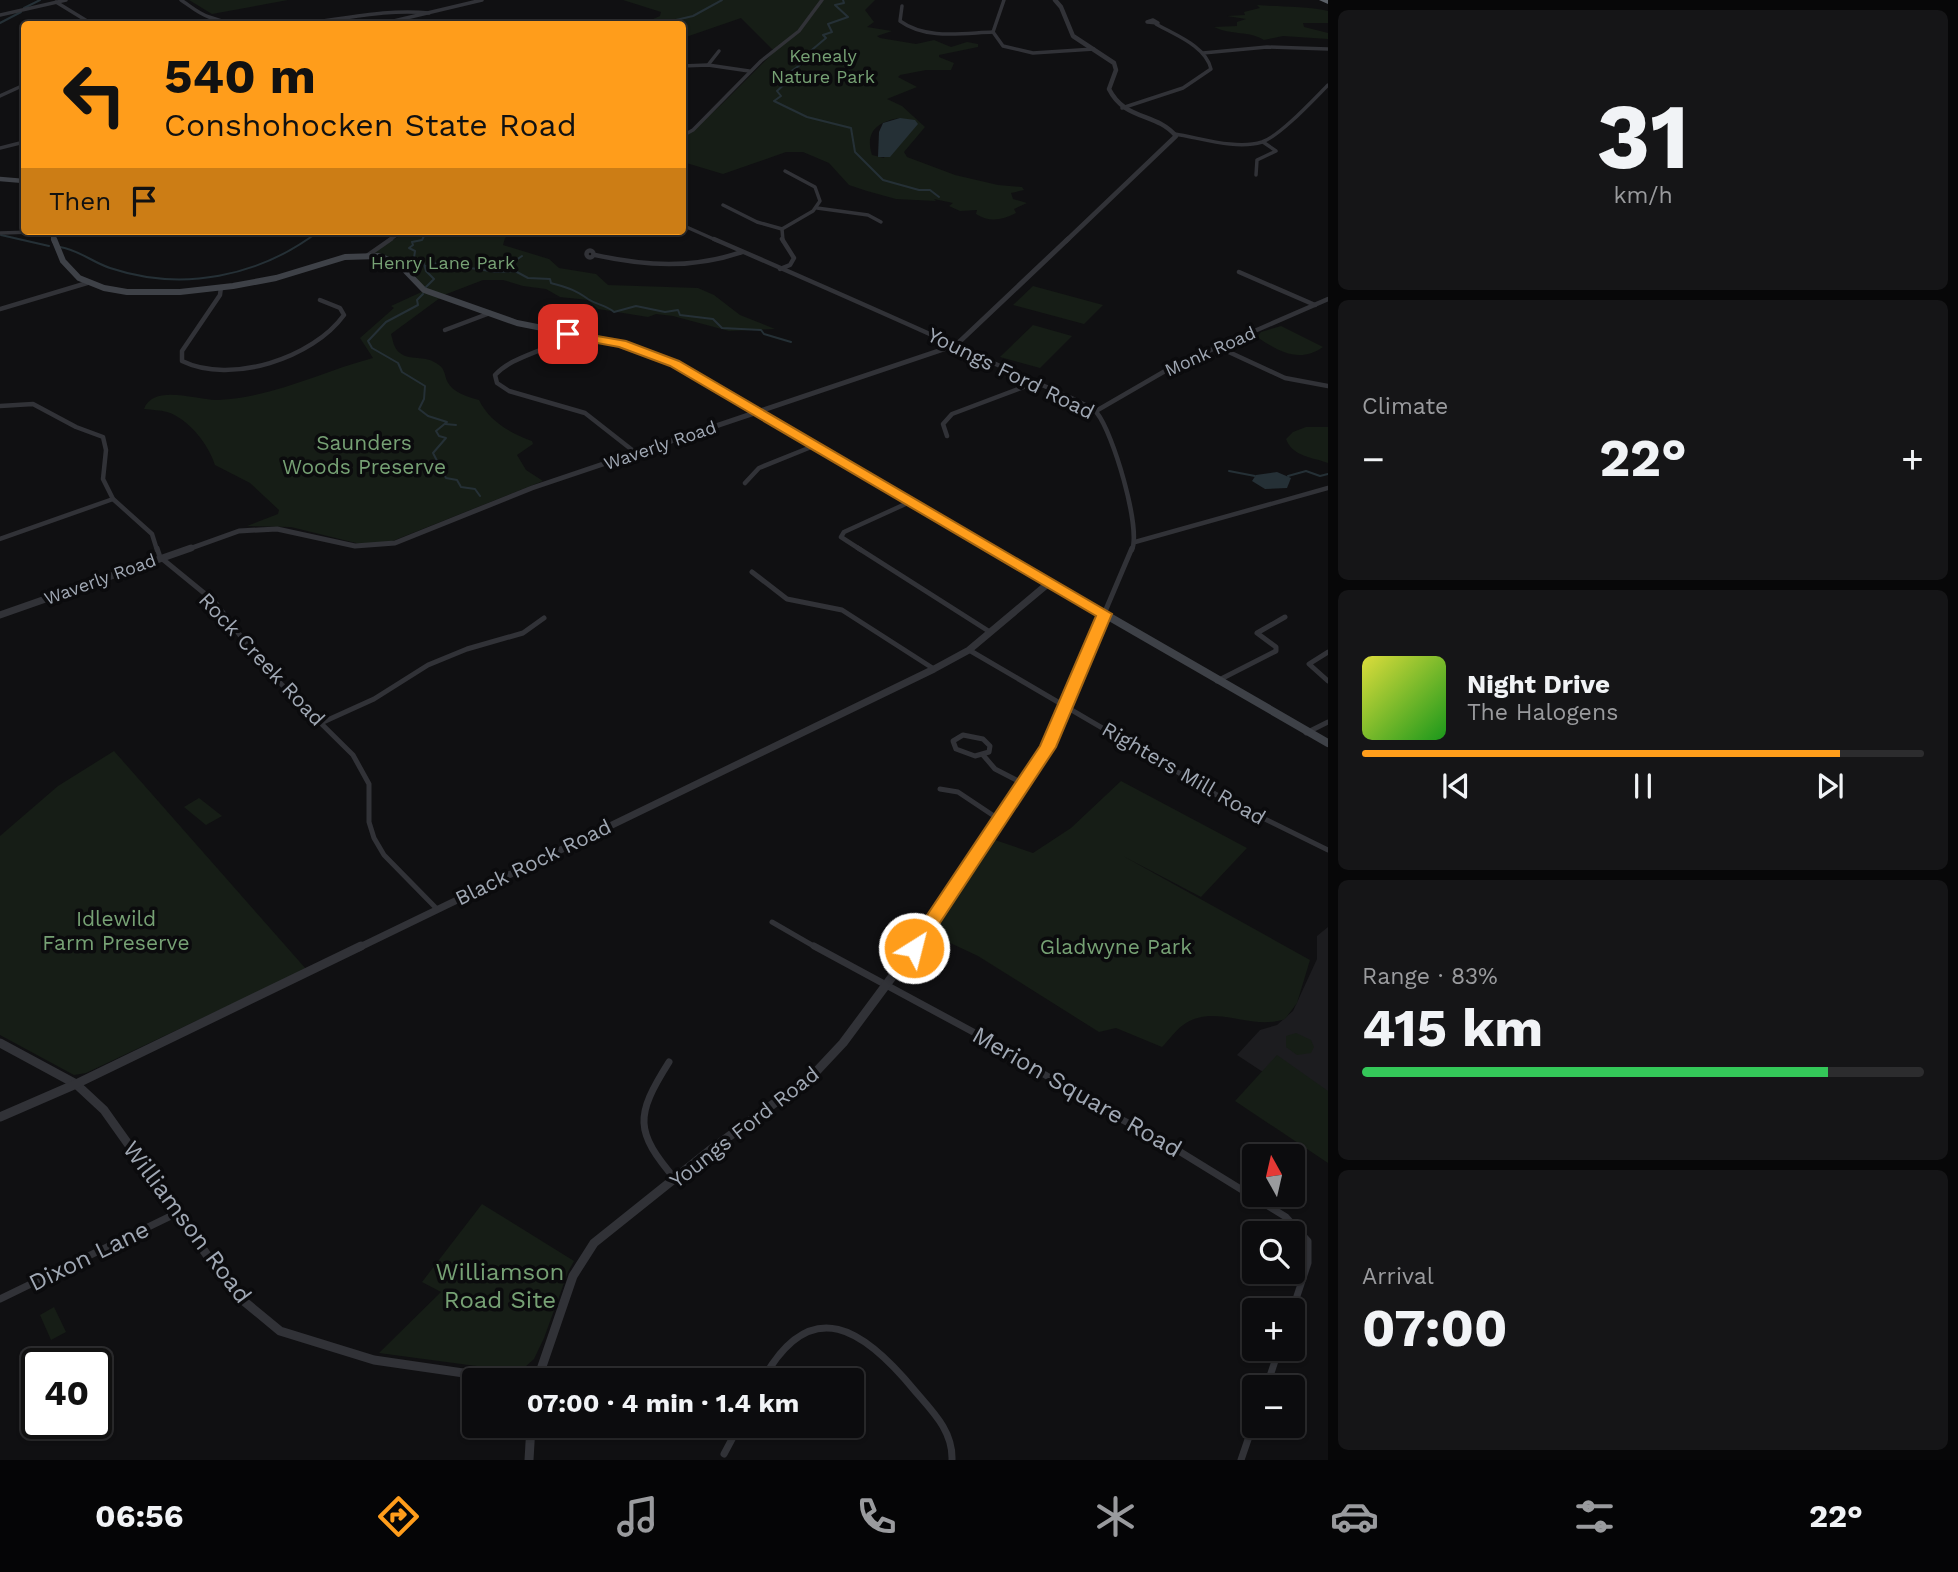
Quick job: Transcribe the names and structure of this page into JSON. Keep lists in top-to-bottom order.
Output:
{
  "streets": {
    "street": [
      "Monk Road",
      "Youngs Ford Road",
      "Waverly Road",
      "Rock Creek Road",
      "Righters Mill Road",
      "Black Rock Road",
      "Merion Square Road",
      "Williamson Road",
      "Dixon Lane"
    ]
  },
  "crossings": [
    ["Monk Road", "Youngs Ford Road"],
    ["Youngs Ford Road", "Waverly Road"],
    ["Youngs Ford Road", "Righters Mill Road"],
    ["Youngs Ford Road", "Merion Square Road"],
    ["Waverly Road", "Rock Creek Road"],
    ["Rock Creek Road", "Black Rock Road"],
    ["Righters Mill Road", "Black Rock Road"],
    ["Black Rock Road", "Williamson Road"],
    ["Williamson Road", "Dixon Lane"]
  ],
  "parks": [
    "Kenealy Nature Park",
    "Henry Lane Park",
    "Saunders Woods Preserve",
    "Idlewild Farm Preserve",
    "Gladwyne Park",
    "Williamson Road Site"
  ],
  "north": "top",
  "page": {
    "tile": [
      ["31", "km/h"],
      "Climate",
      ["Range · 83%", "415 km"],
      ["Arrival", "07:00"]
    ],
    "turn": ["540 m", "Conshohocken State Road"],
    "then": "Then",
    "heat": ["−", "22°", "+"],
    "song": ["Night Drive", "The Halogens"],
    "map_buttons": ["+", "−"],
    "limit": "40",
    "trip": "07:00 · 4 min · 1.4 km",
    "tabs": ["06:56", "22°"]
  }
}
